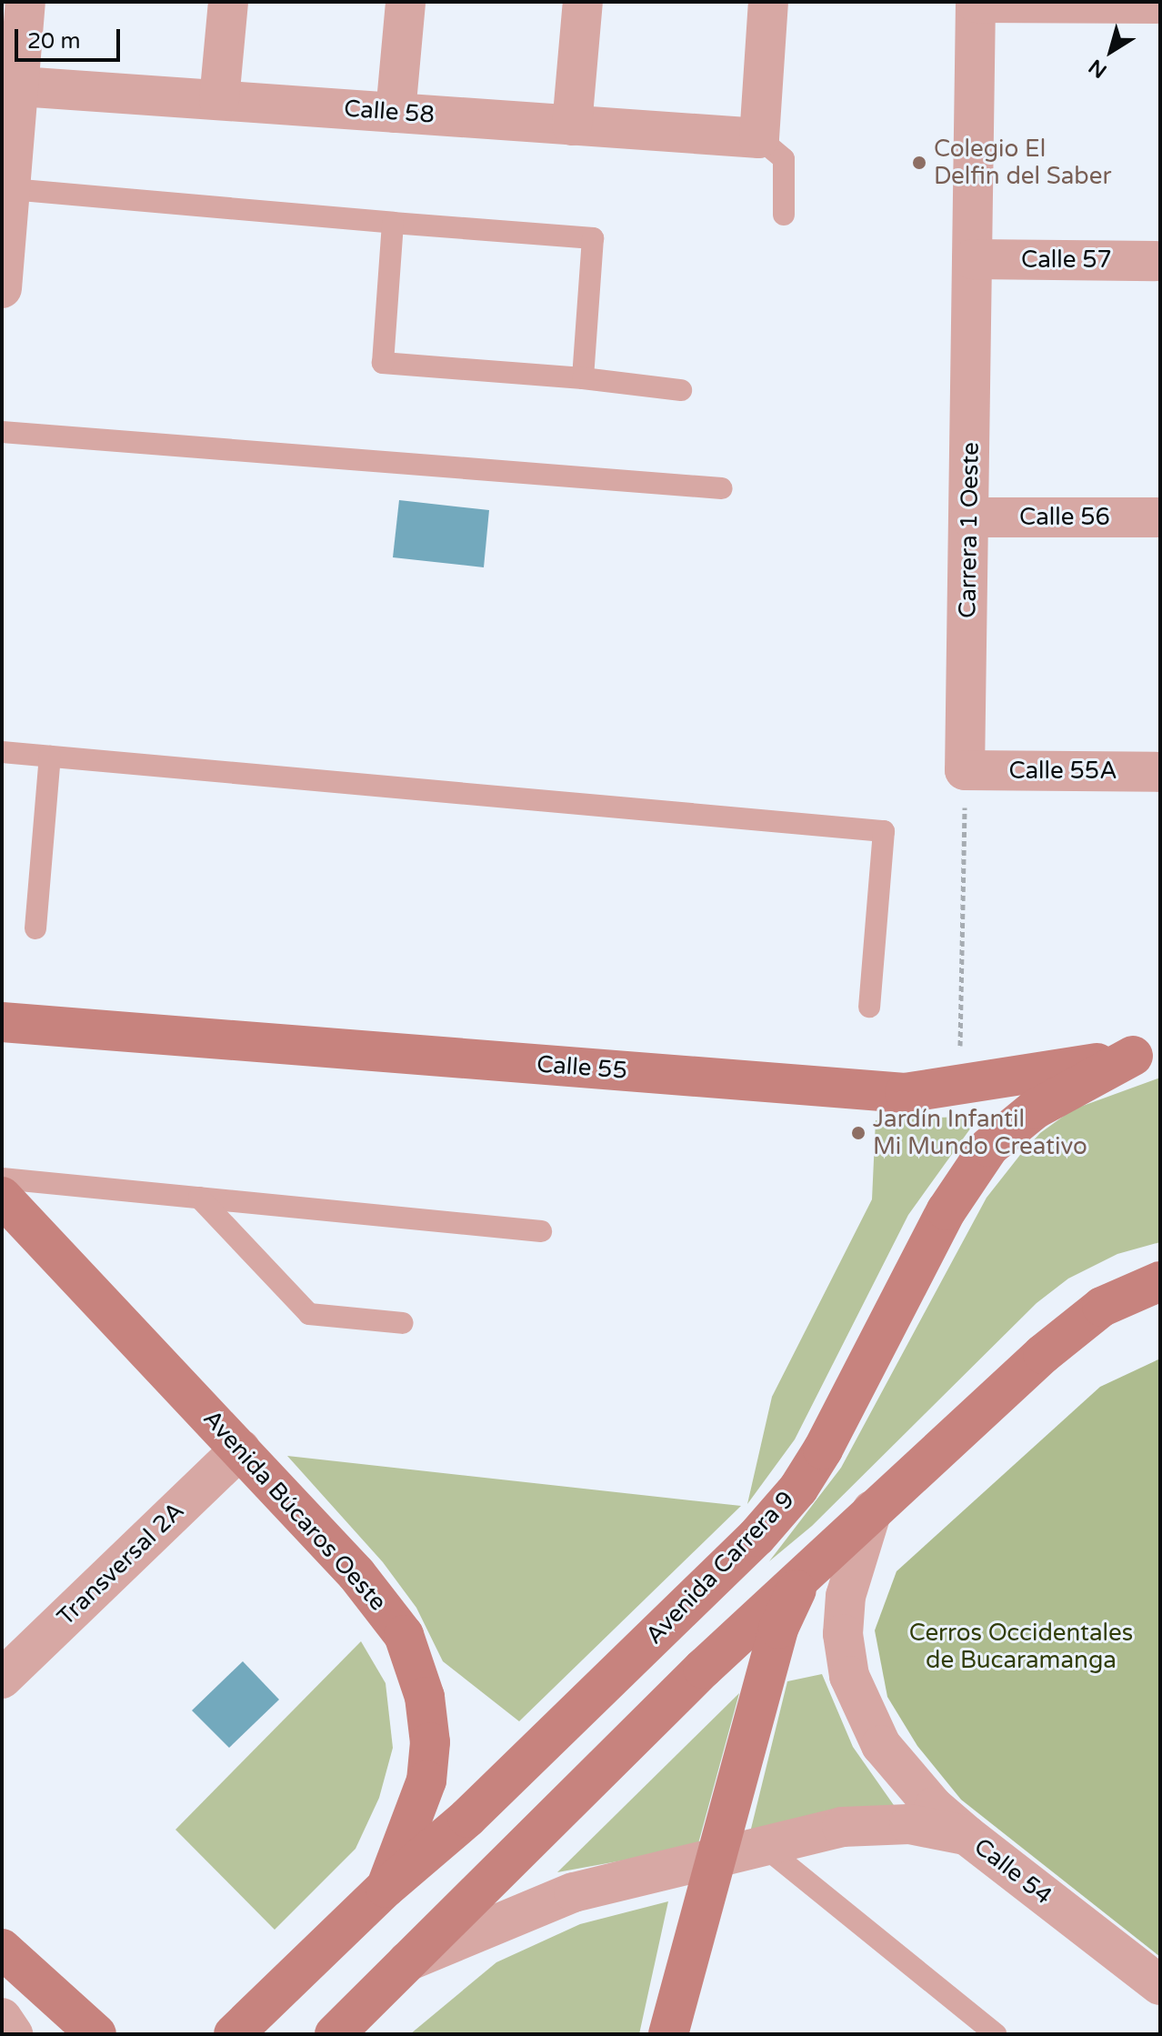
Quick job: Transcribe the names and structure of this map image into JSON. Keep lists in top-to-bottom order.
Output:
{
  "streets": {
    "main road": ["Calle 55", "Avenida Búcaros Oeste", "Avenida Carrera 9"],
    "street": [
      "Calle 58",
      "Calle 57",
      "Calle 56",
      "Carrera 1 Oeste",
      "Calle 55A",
      "Transversal 2A",
      "Calle 54"
    ]
  },
  "crossings": [
    ["Calle 57", "Carrera 1 Oeste"],
    ["Calle 56", "Carrera 1 Oeste"],
    ["Carrera 1 Oeste", "Calle 55A"],
    ["Calle 55", "Avenida Carrera 9"],
    ["Avenida Búcaros Oeste", "Transversal 2A"],
    ["Avenida Búcaros Oeste", "Avenida Carrera 9"]
  ],
  "parks": ["Cerros Occidentales de Bucaramanga"],
  "places": ["Colegio El Delfin del Saber", "Jardín Infantil Mi Mundo Creativo"],
  "scale_bar": "20 m",
  "north": "bottom left"
}
